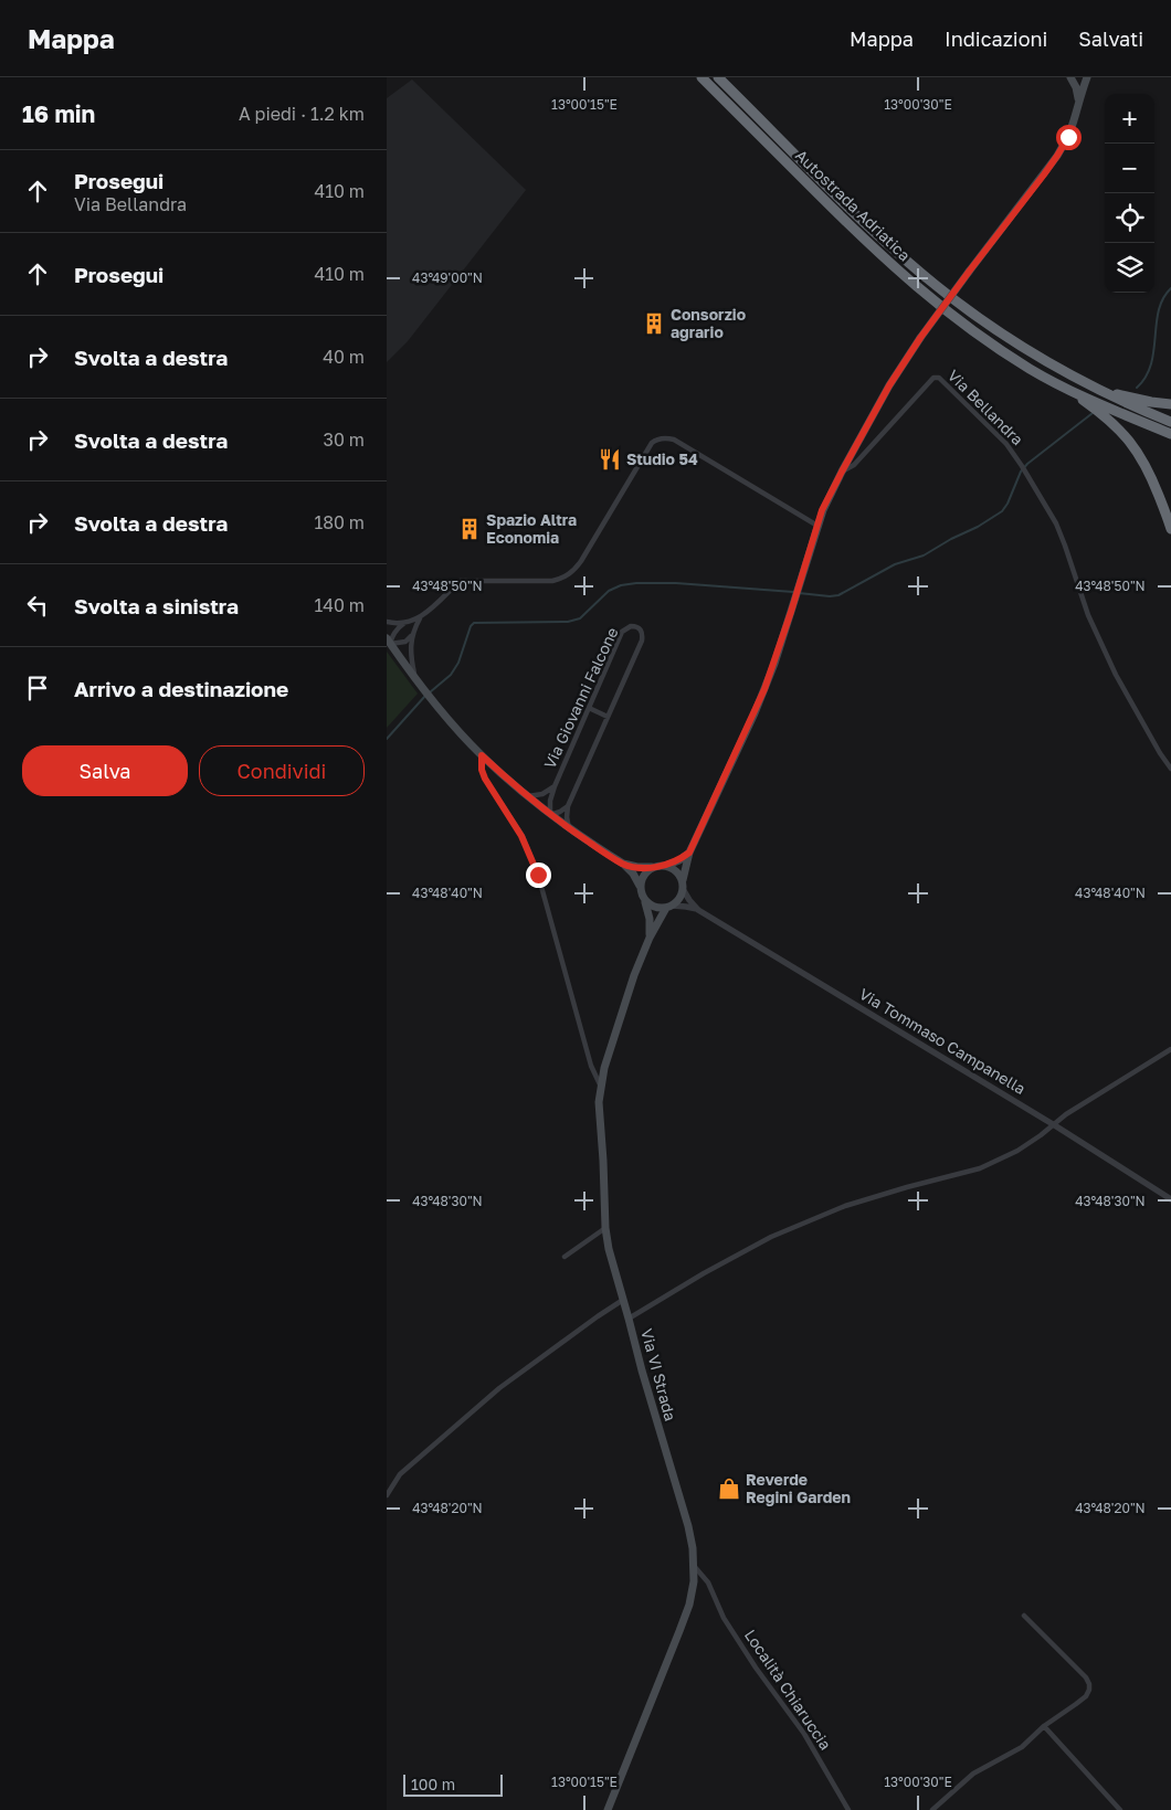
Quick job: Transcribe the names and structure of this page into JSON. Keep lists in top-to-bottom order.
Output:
{
  "streets": {
    "highway": ["Autostrada Adriatica"],
    "main road": ["Via VI Strada"],
    "street": [
      "Via Bellandra",
      "Via Giovanni Falcone",
      "Via Tommaso Campanella",
      "Località Chiaruccia"
    ]
  },
  "crossings": [
    ["Via Tommaso Campanella", "Via VI Strada"],
    ["Via VI Strada", "Località Chiaruccia"]
  ],
  "places": {
    "building": ["Consorzio agrario", "Spazio Altra Economia"],
    "restaurant": ["Studio 54"],
    "shop": ["Reverde Regini Garden"]
  },
  "scale_bar": "100 m",
  "page": {
    "header": "Mappa",
    "nav": ["Mappa", "Indicazioni", "Salvati"],
    "heading": ["16 min", "A piedi · 1.2 km"],
    "map_buttons": ["+", "−"],
    "list": [
      ["Prosegui", "Via Bellandra", "410 m"],
      ["Prosegui", "410 m"],
      ["Svolta a destra", "40 m"],
      ["Svolta a destra", "30 m"],
      ["Svolta a destra", "180 m"],
      ["Svolta a sinistra", "140 m"],
      "Arrivo a destinazione"
    ],
    "buttons": ["Salva", "Condividi"],
    "scale": "100 m"
  },
  "coordinates": [
    "13°00'15\"E",
    "13°00'30\"E",
    "43°49'00\"N",
    "43°48'50\"N",
    "43°48'40\"N",
    "43°48'30\"N",
    "43°48'20\"N"
  ]
}
